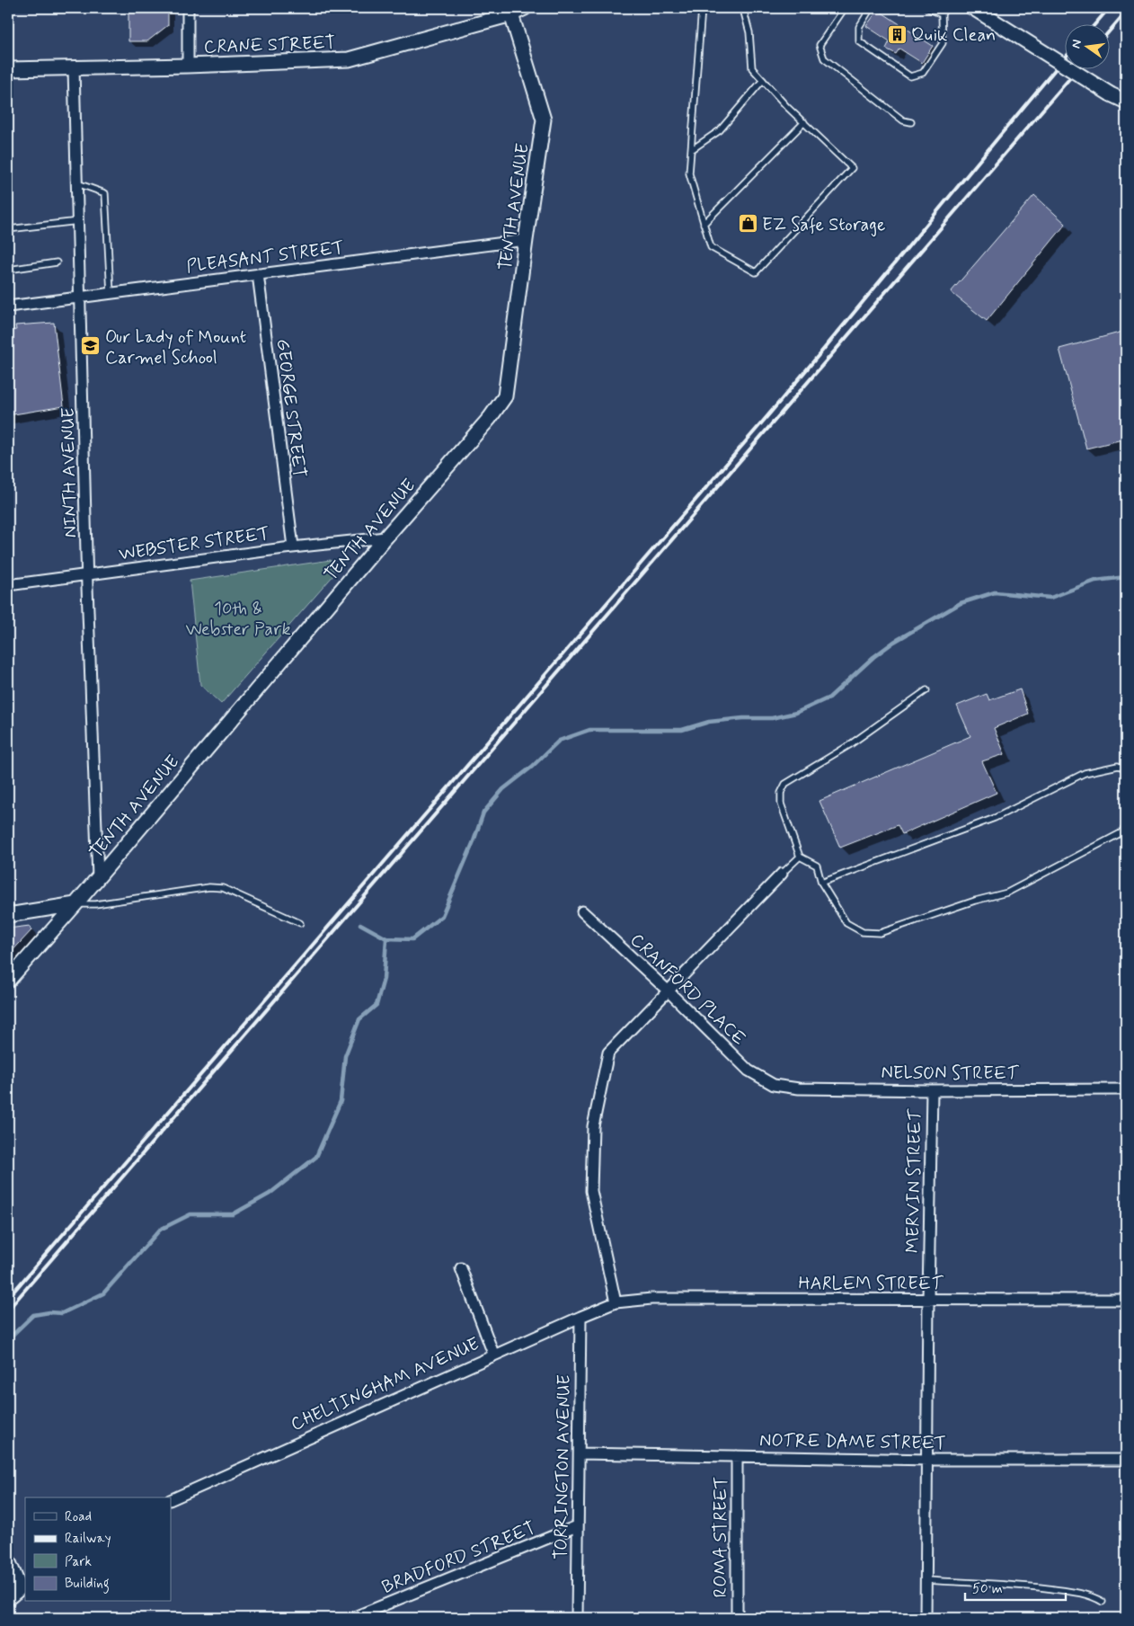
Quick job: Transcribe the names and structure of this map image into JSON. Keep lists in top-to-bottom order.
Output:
{
  "streets": {
    "street": [
      "CRANE STREET",
      "TENTH AVENUE",
      "PLEASANT STREET",
      "GEORGE STREET",
      "NINTH AVENUE",
      "WEBSTER STREET",
      "CRANFORD PLACE",
      "NELSON STREET",
      "MERVIN STREET",
      "HARLEM STREET",
      "CHELTINGHAM AVENUE",
      "NOTRE DAME STREET",
      "TORRINGTON AVENUE",
      "ROMA STREET",
      "BRADFORD STREET"
    ]
  },
  "crossings": [
    ["CRANE STREET", "TENTH AVENUE"],
    ["CRANE STREET", "NINTH AVENUE"],
    ["TENTH AVENUE", "PLEASANT STREET"],
    ["TENTH AVENUE", "NINTH AVENUE"],
    ["TENTH AVENUE", "WEBSTER STREET"],
    ["PLEASANT STREET", "GEORGE STREET"],
    ["PLEASANT STREET", "NINTH AVENUE"],
    ["GEORGE STREET", "WEBSTER STREET"],
    ["NINTH AVENUE", "WEBSTER STREET"],
    ["CRANFORD PLACE", "NELSON STREET"],
    ["NELSON STREET", "MERVIN STREET"],
    ["MERVIN STREET", "HARLEM STREET"],
    ["MERVIN STREET", "NOTRE DAME STREET"],
    ["HARLEM STREET", "CHELTINGHAM AVENUE"],
    ["CHELTINGHAM AVENUE", "TORRINGTON AVENUE"],
    ["NOTRE DAME STREET", "TORRINGTON AVENUE"],
    ["NOTRE DAME STREET", "ROMA STREET"],
    ["TORRINGTON AVENUE", "BRADFORD STREET"]
  ],
  "parks": ["10th & Webster Park"],
  "places": {
    "building": ["Quik Clean"],
    "shop": ["EZ Safe Storage"],
    "school or university": ["Our Lady of Mount Carmel School"]
  },
  "legend": [
    "Road",
    "Railway",
    "Park",
    "Building"
  ],
  "scale_bar": "50 m",
  "north": "left"
}
